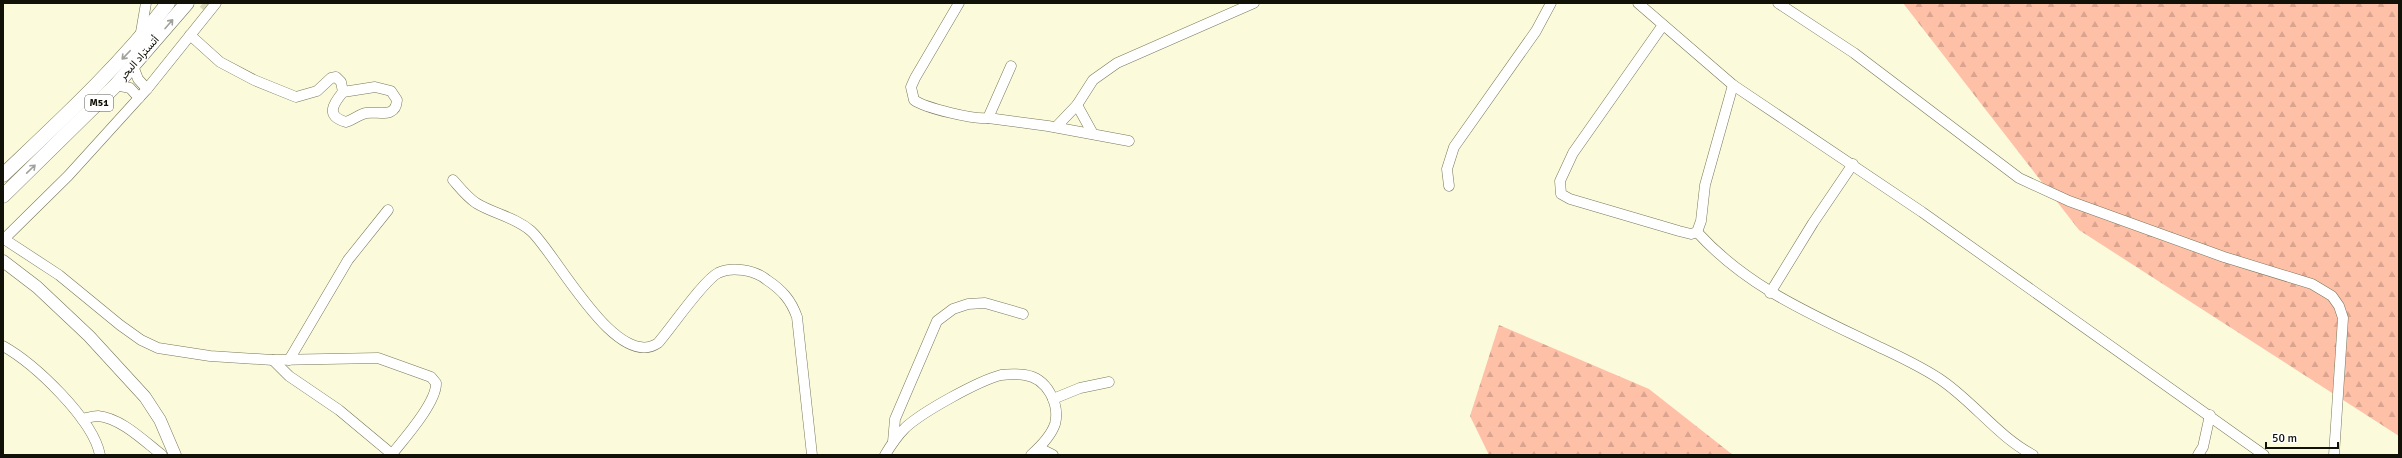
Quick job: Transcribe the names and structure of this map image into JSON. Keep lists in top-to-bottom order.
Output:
{
  "streets": {
    "highway": ["أتستراد البحر", "M51"]
  },
  "scale_bar": "50 m"
}
